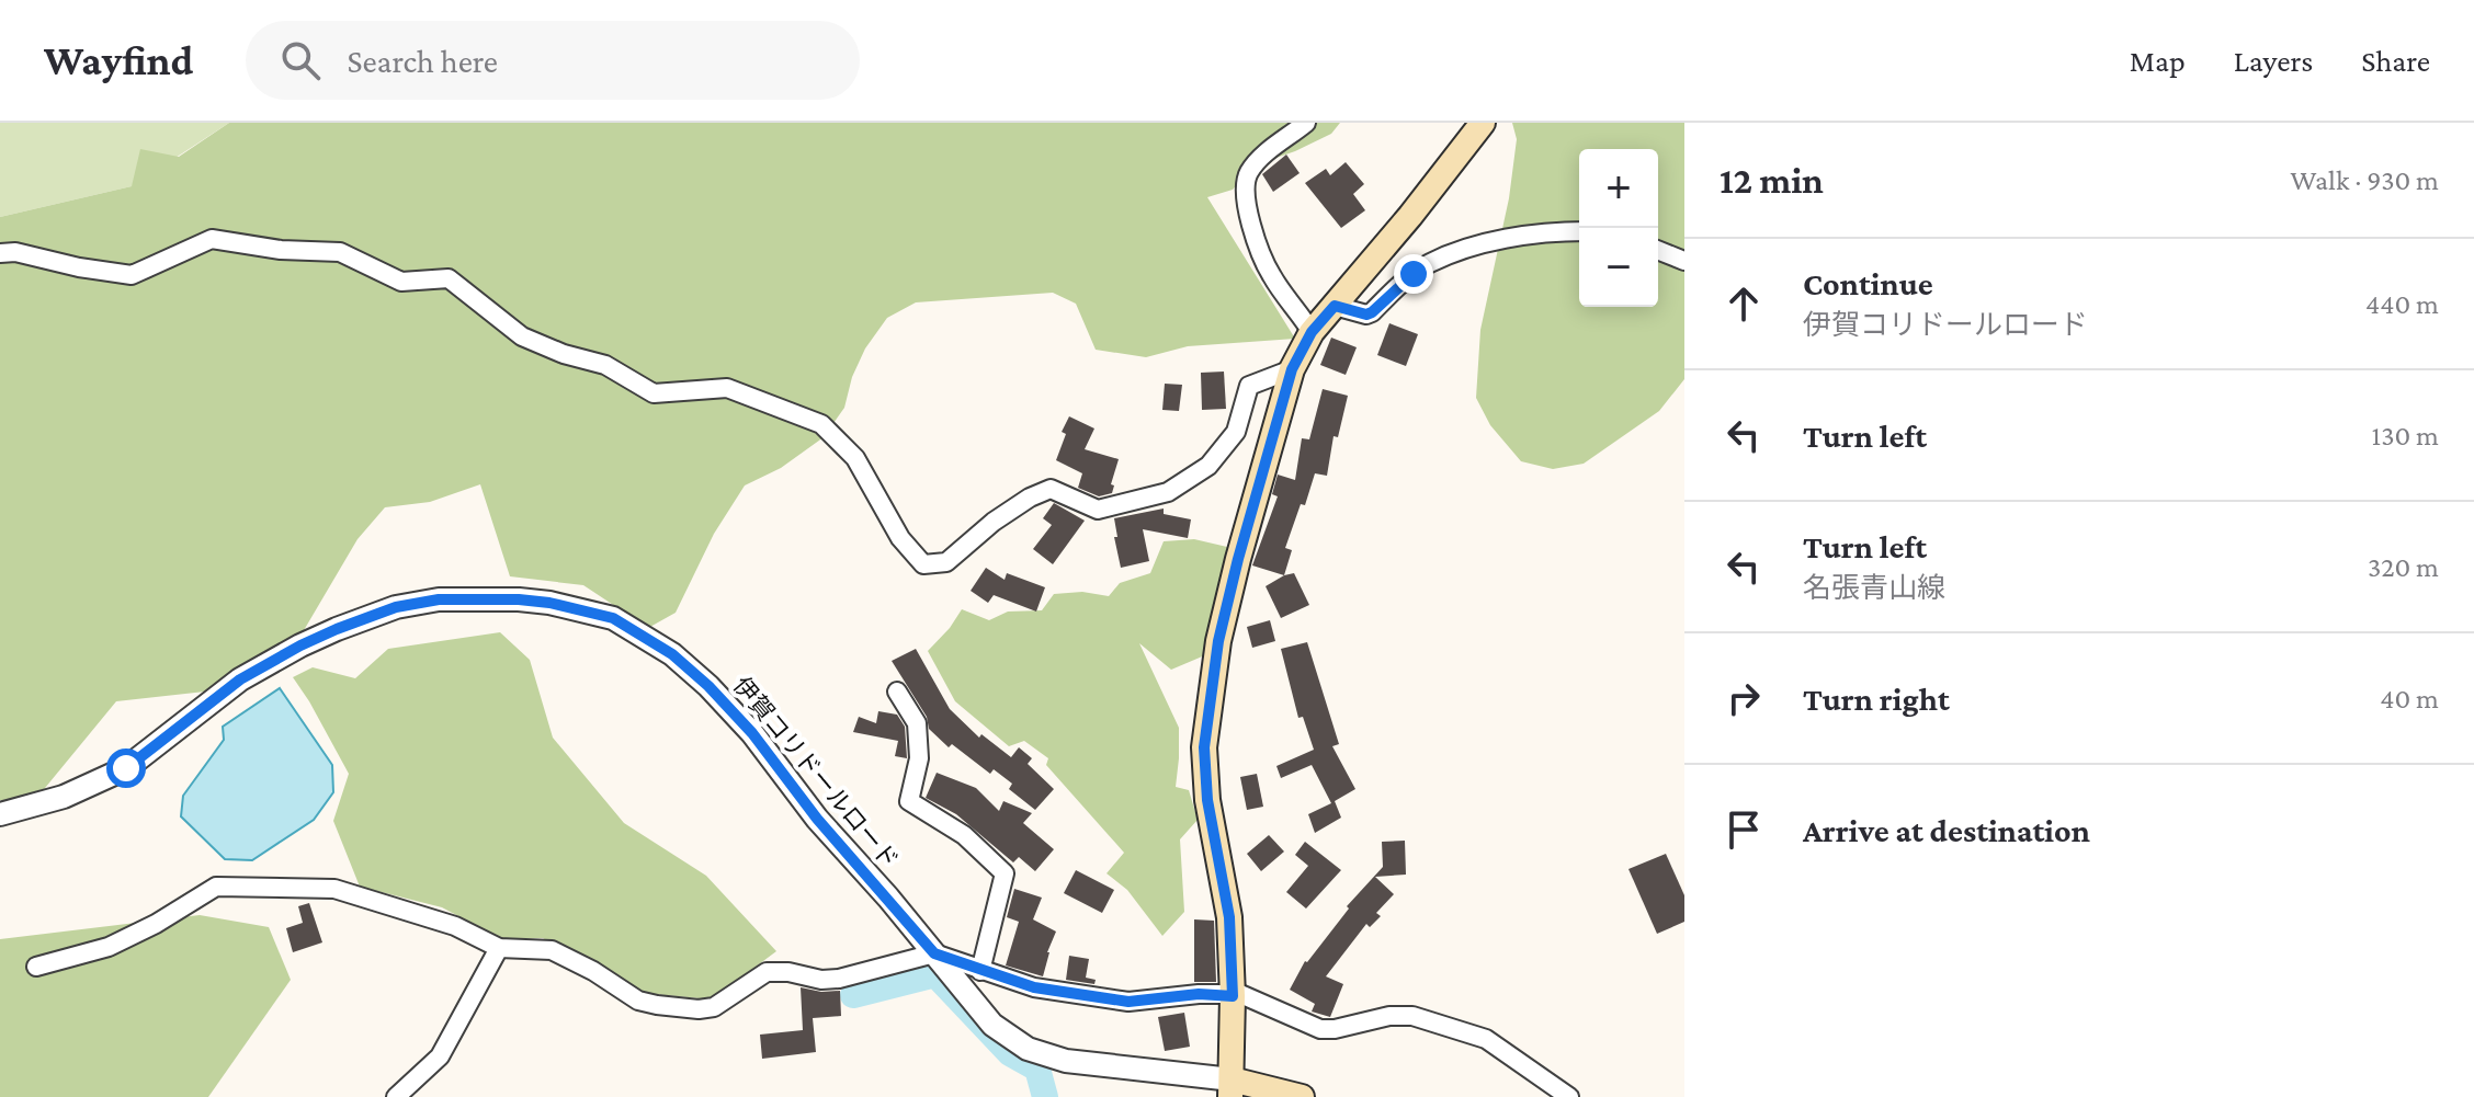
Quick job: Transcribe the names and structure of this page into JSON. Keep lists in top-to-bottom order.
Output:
{
  "streets": {
    "street": ["伊賀コリドールロード"]
  },
  "page": {
    "header": "Wayfind",
    "search": "Search here",
    "nav": ["Map", "Layers", "Share"],
    "heading": ["12 min", "Walk · 930 m"],
    "map_buttons": ["+", "−"],
    "list": [
      ["Continue", "伊賀コリドールロード", "440 m"],
      ["Turn left", "130 m"],
      ["Turn left", "名張青山線", "320 m"],
      ["Turn right", "40 m"],
      "Arrive at destination"
    ]
  }
}
